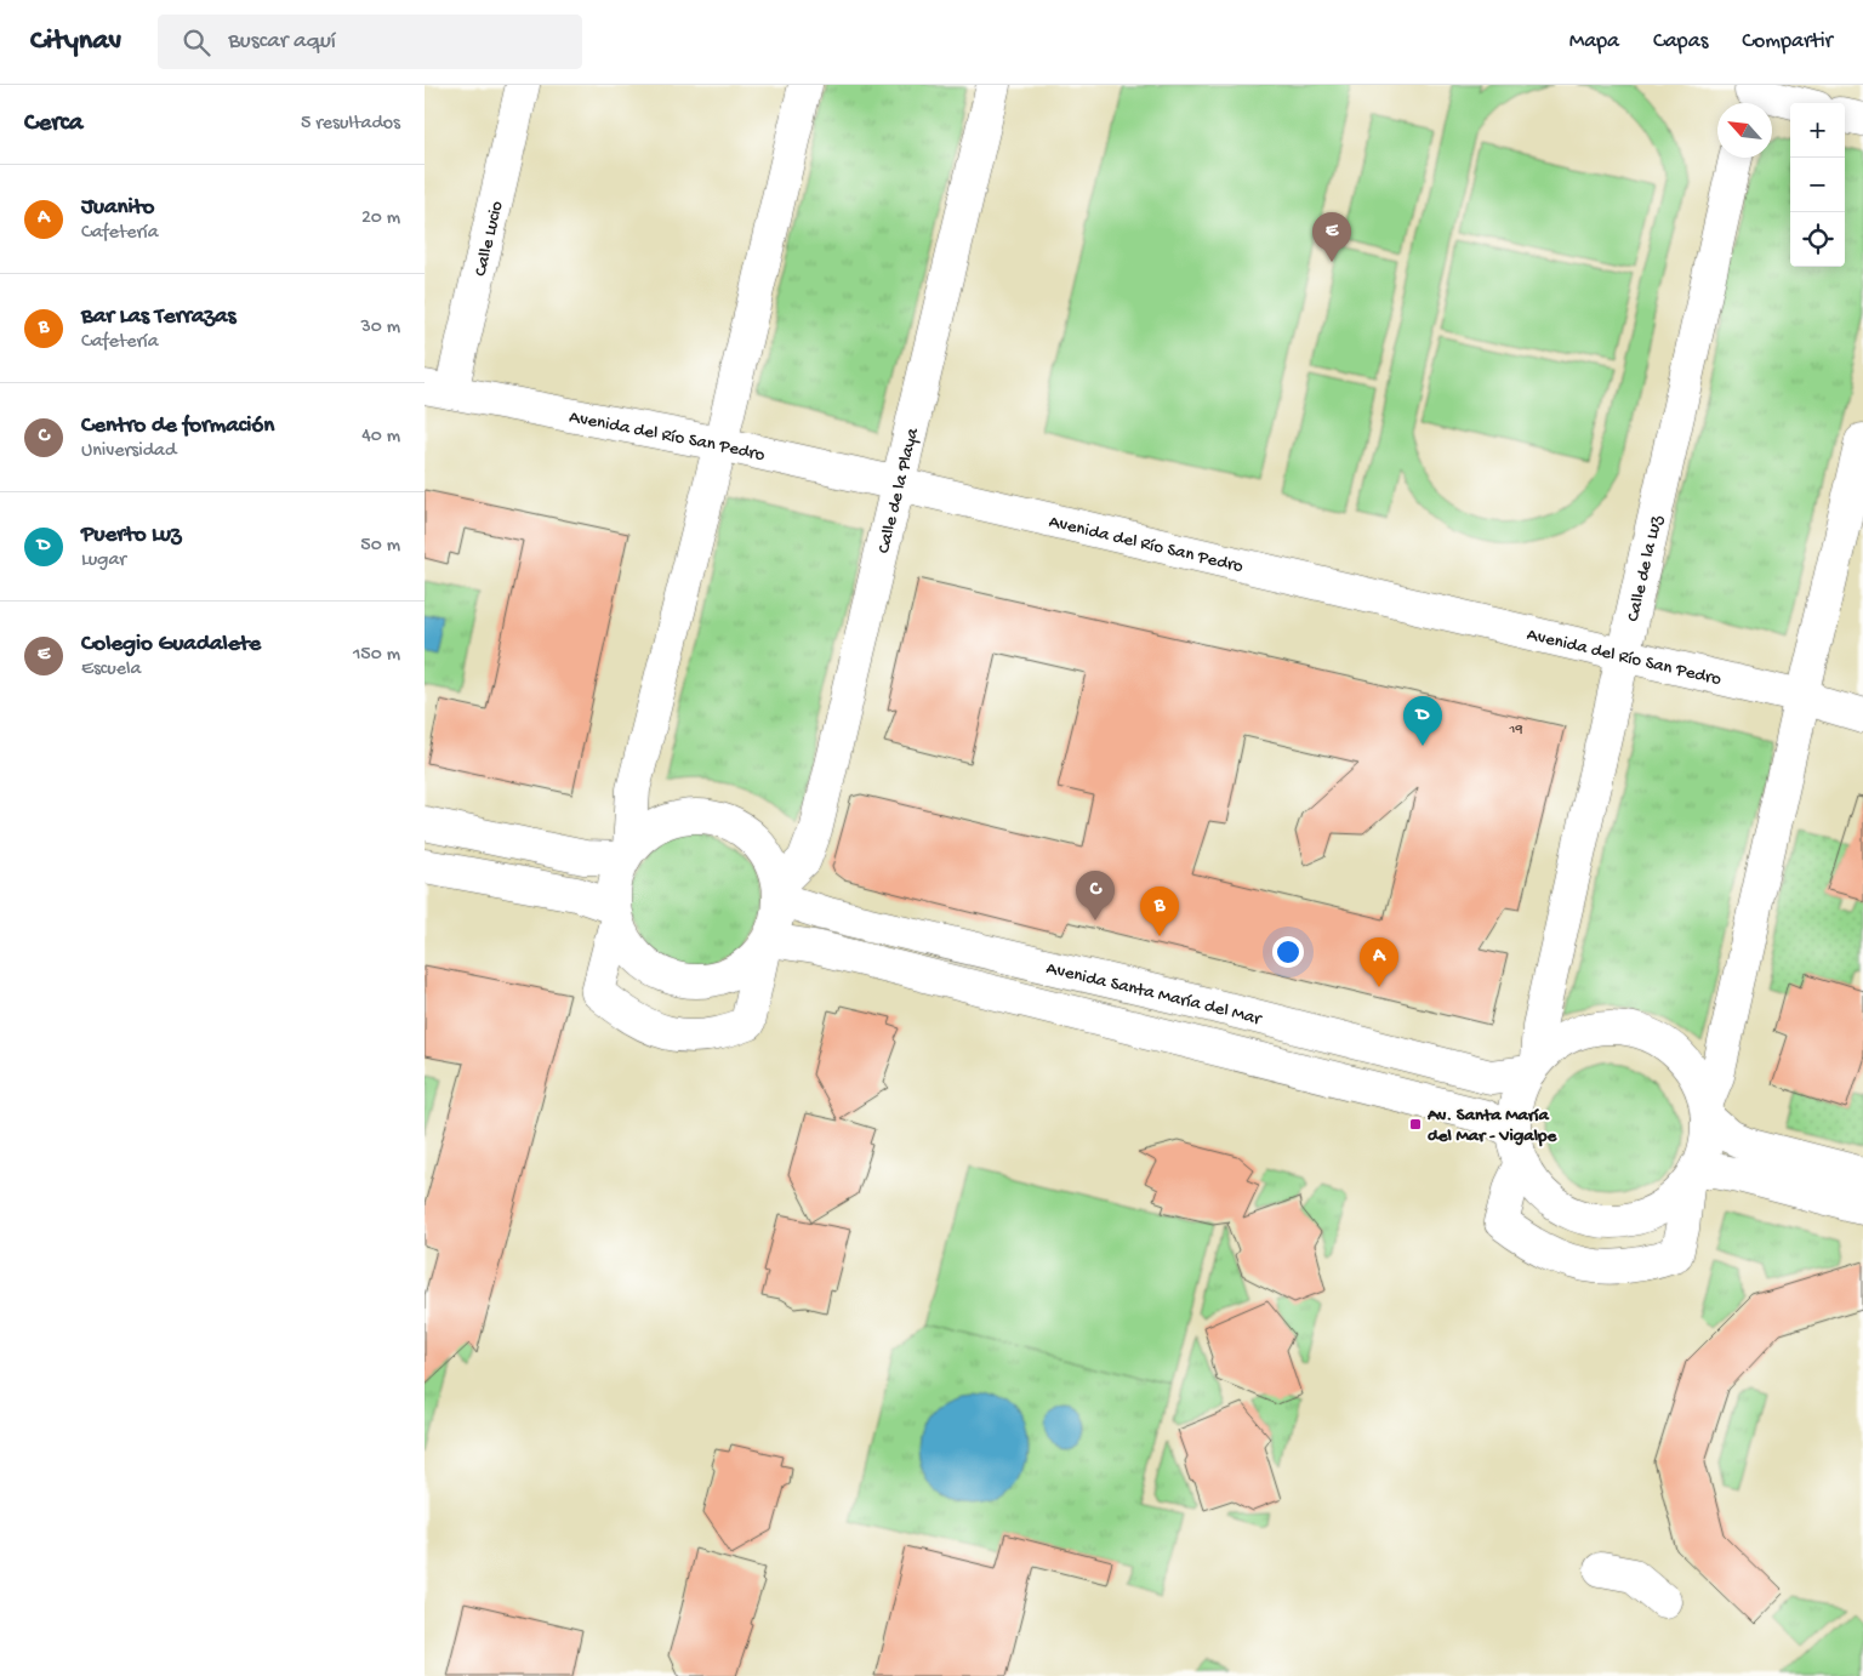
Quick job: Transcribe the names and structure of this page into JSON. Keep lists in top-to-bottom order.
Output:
{
  "streets": {
    "street": [
      "Calle Lucio",
      "Avenida del Río San Pedro",
      "Calle de la Playa",
      "Calle de la Luz",
      "Avenida Santa María del Mar"
    ]
  },
  "crossings": [
    ["Calle Lucio", "Avenida del Río San Pedro"],
    ["Avenida del Río San Pedro", "Calle de la Playa"],
    ["Avenida del Río San Pedro", "Calle de la Luz"],
    ["Calle de la Playa", "Avenida Santa María del Mar"],
    ["Calle de la Luz", "Avenida Santa María del Mar"]
  ],
  "places": {
    "transit": ["Av. Santa María del Mar - Vigalpe"]
  },
  "house_numbers": ["19"],
  "north": "top left",
  "page": {
    "header": "Citynav",
    "search": "Buscar aquí",
    "nav": ["Mapa", "Capas", "Compartir"],
    "heading": ["Cerca", "5 resultados"],
    "map_buttons": ["+", "−"],
    "list": [
      {
        "mark": "A",
        "name": "Juanito",
        "note": "Cafetería",
        "value": "20 m"
      },
      {
        "mark": "B",
        "name": "Bar Las Terrazas",
        "note": "Cafetería",
        "value": "30 m"
      },
      {
        "mark": "C",
        "name": "Centro de formación",
        "note": "Universidad",
        "value": "40 m"
      },
      {
        "mark": "D",
        "name": "Puerto Luz",
        "note": "Lugar",
        "value": "50 m"
      },
      {
        "mark": "E",
        "name": "Colegio Guadalete",
        "note": "Escuela",
        "value": "150 m"
      }
    ],
    "pins": [
      "E",
      "D",
      "C",
      "B",
      "A"
    ]
  }
}
